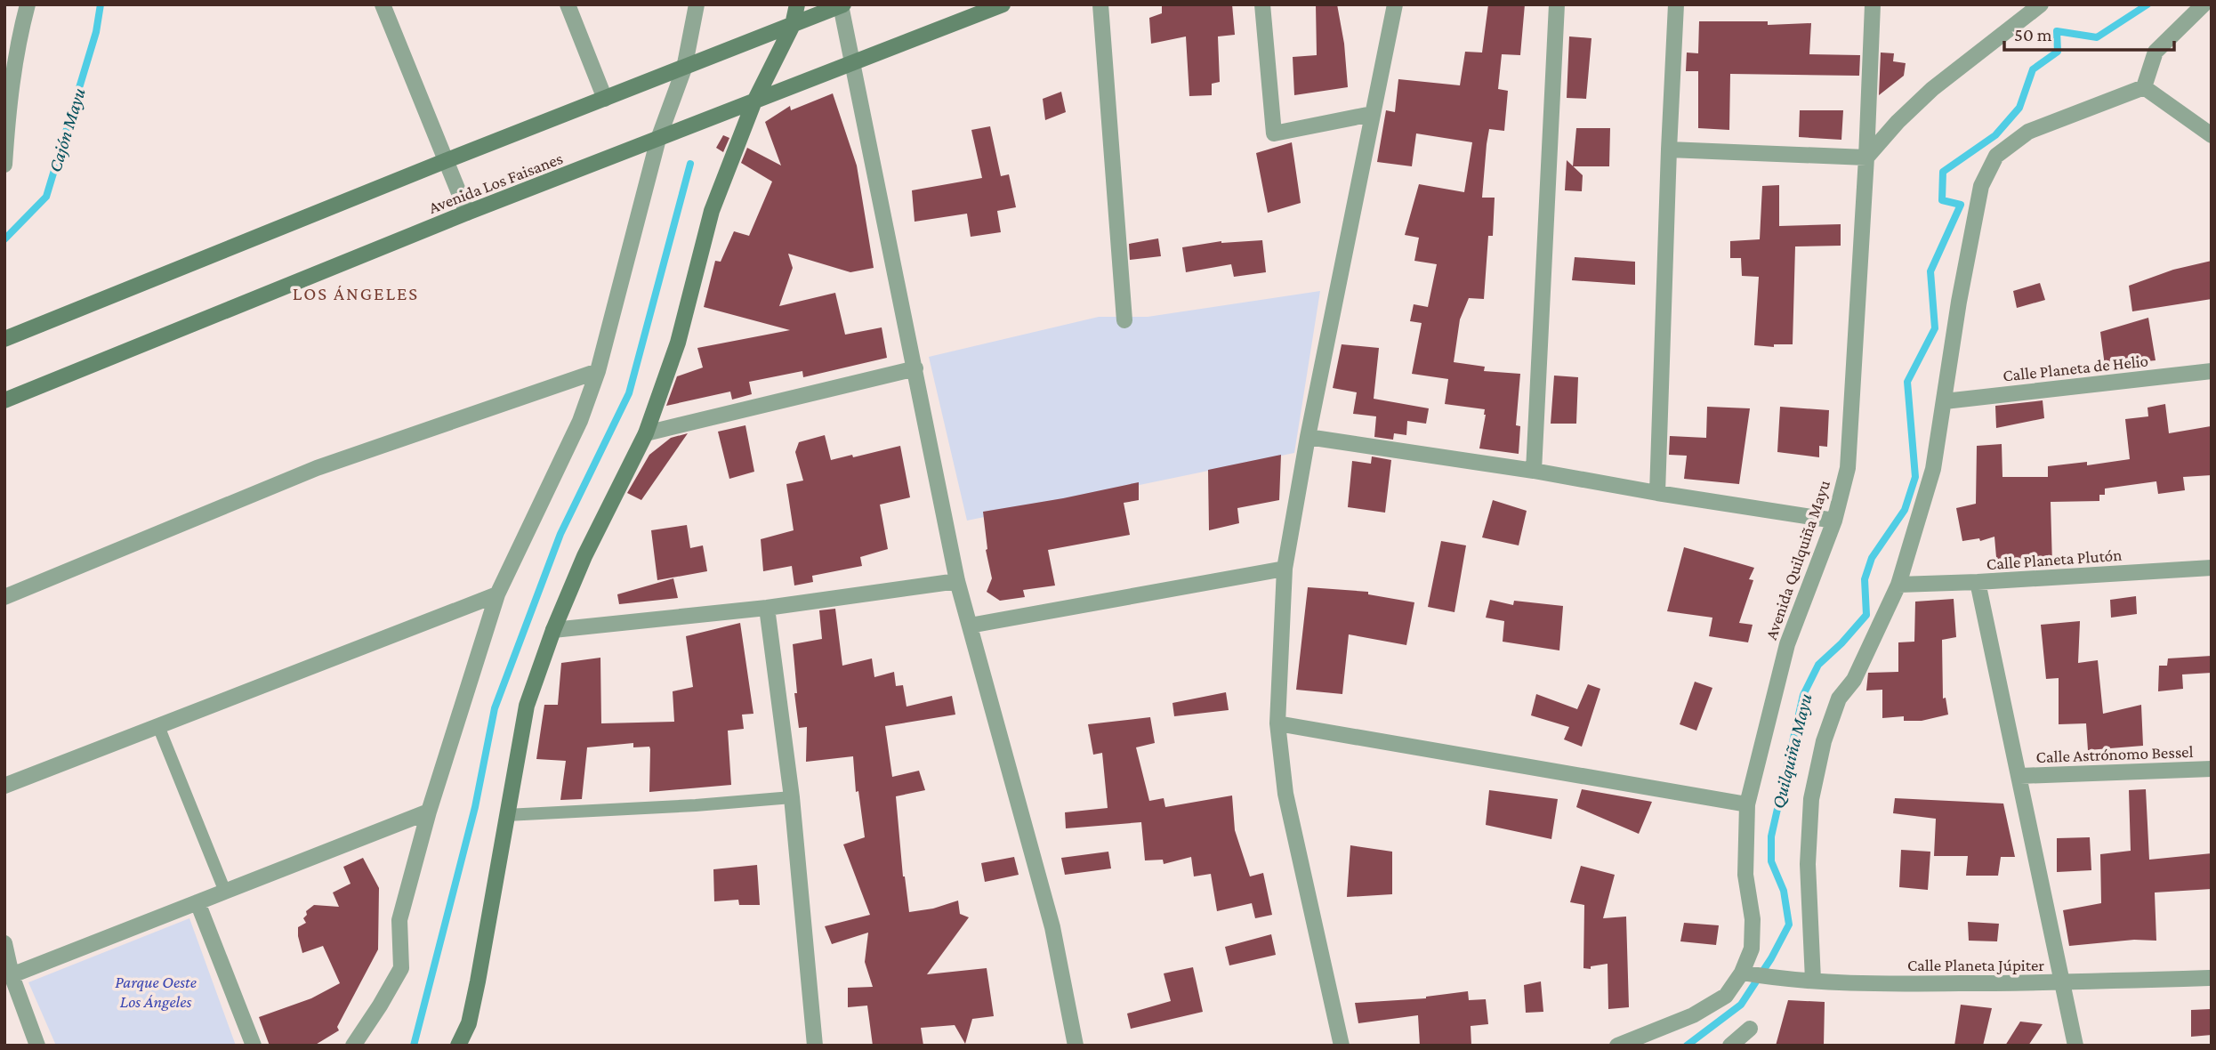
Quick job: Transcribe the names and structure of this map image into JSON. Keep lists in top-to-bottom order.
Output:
{
  "streets": {
    "street": [
      "Avenida Los Faisanes",
      "Calle Planeta de Helio",
      "Calle Planeta Plutón",
      "Avenida Quilquiña Mayu",
      "Calle Astrónomo Bessel",
      "Calle Planeta Júpiter"
    ]
  },
  "crossings": [
    ["Avenida Quilquiña Mayu", "Calle Planeta Júpiter"]
  ],
  "districts": ["LOS ÁNGELES"],
  "water": ["Cajón Mayu", "Quilquiña Mayu"],
  "parks": ["Parque Oeste Los Ángeles"],
  "scale_bar": "50 m"
}
